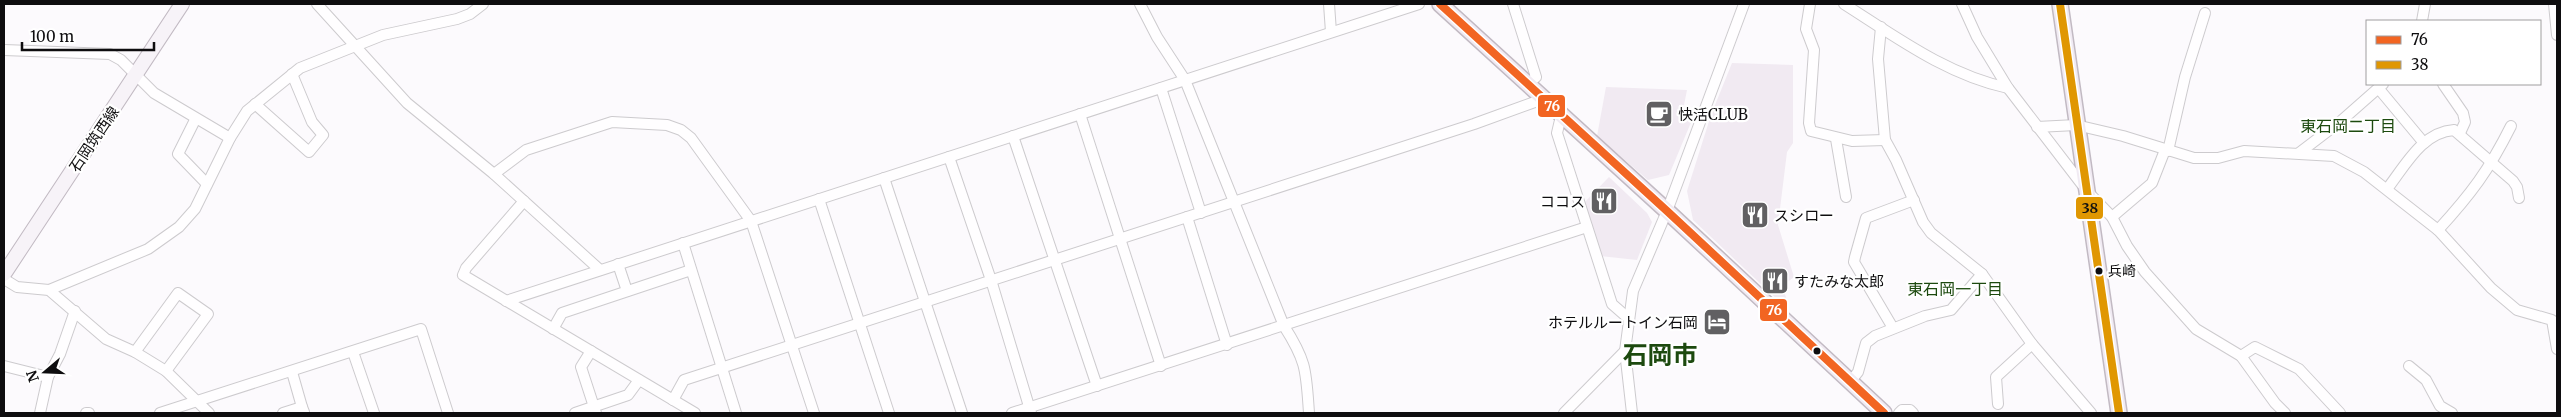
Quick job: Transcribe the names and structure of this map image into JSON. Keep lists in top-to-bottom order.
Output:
{
  "streets": {
    "main road": ["石岡筑西線"]
  },
  "districts": ["東石岡二丁目", "東石岡一丁目", "石岡市"],
  "places": {
    "cafe": ["快活CLUB"],
    "restaurant": ["ココス", "スシロー", "すたみな太郎"],
    "other": ["兵崎"],
    "hotel": ["ホテルルートイン石岡"]
  },
  "lines": ["transit line 76", "transit line 38"],
  "legend": ["76", "38"],
  "scale_bar": "100 m",
  "north": "left"
}
